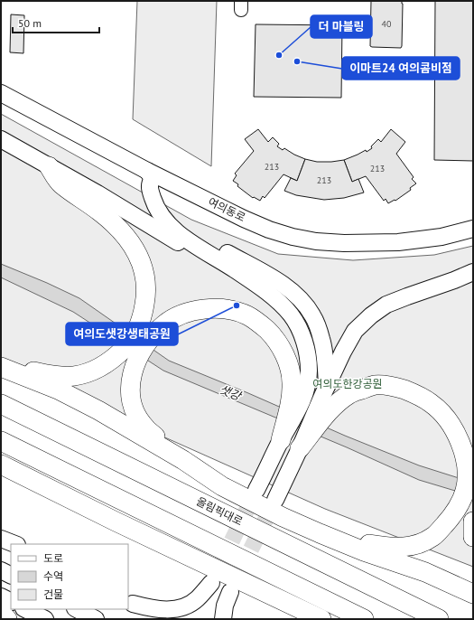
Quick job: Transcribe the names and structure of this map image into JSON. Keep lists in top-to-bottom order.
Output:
{
  "streets": {
    "highway": ["올림픽대로"],
    "main road": ["여의동로"]
  },
  "water": ["샛강"],
  "parks": ["여의도한강공원"],
  "places": ["더 마블링", "이마트24 여의콤비점", "여의도샛강생태공원"],
  "house_numbers": [
    "40",
    "213",
    "213",
    "213"
  ],
  "legend": ["도로", "수역", "건물"],
  "scale_bar": "50 m"
}
